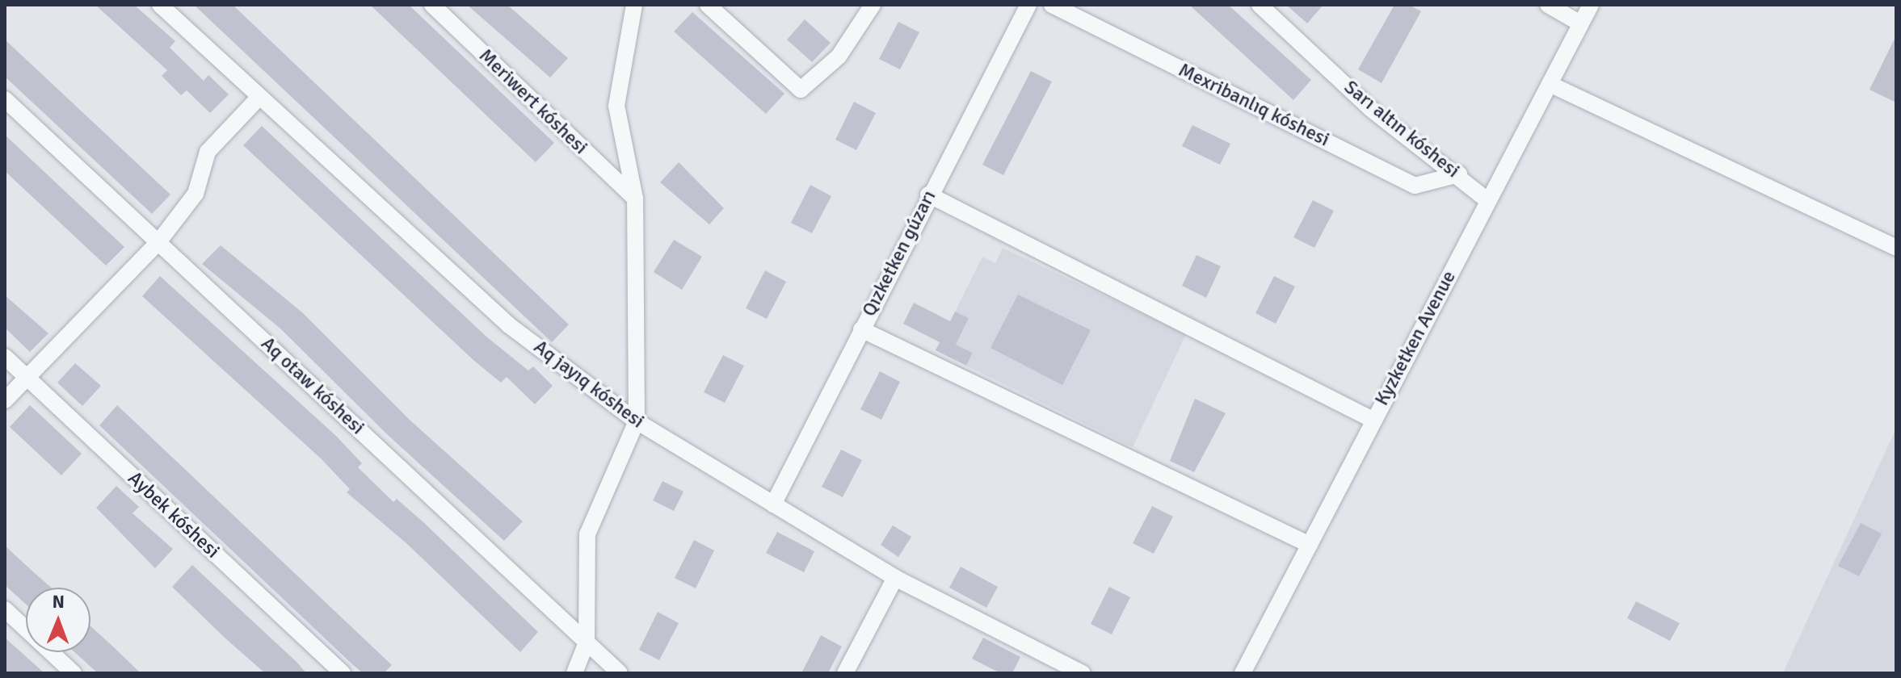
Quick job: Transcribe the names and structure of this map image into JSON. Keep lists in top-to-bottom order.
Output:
{
  "streets": {
    "street": [
      "Meriwert kóshesi",
      "Mexribanlıq kóshesi",
      "Sarı altın kóshesi",
      "Qızketken gúzarı",
      "Kyzketken Avenue",
      "Aq jayıq kóshesi",
      "Aq otaw kóshesi",
      "Aybek kóshesi"
    ]
  },
  "crossings": [
    ["Mexribanlıq kóshesi", "Sarı altın kóshesi"],
    ["Sarı altın kóshesi", "Kyzketken Avenue"],
    ["Qızketken gúzarı", "Aq jayıq kóshesi"]
  ],
  "north": "top"
}
